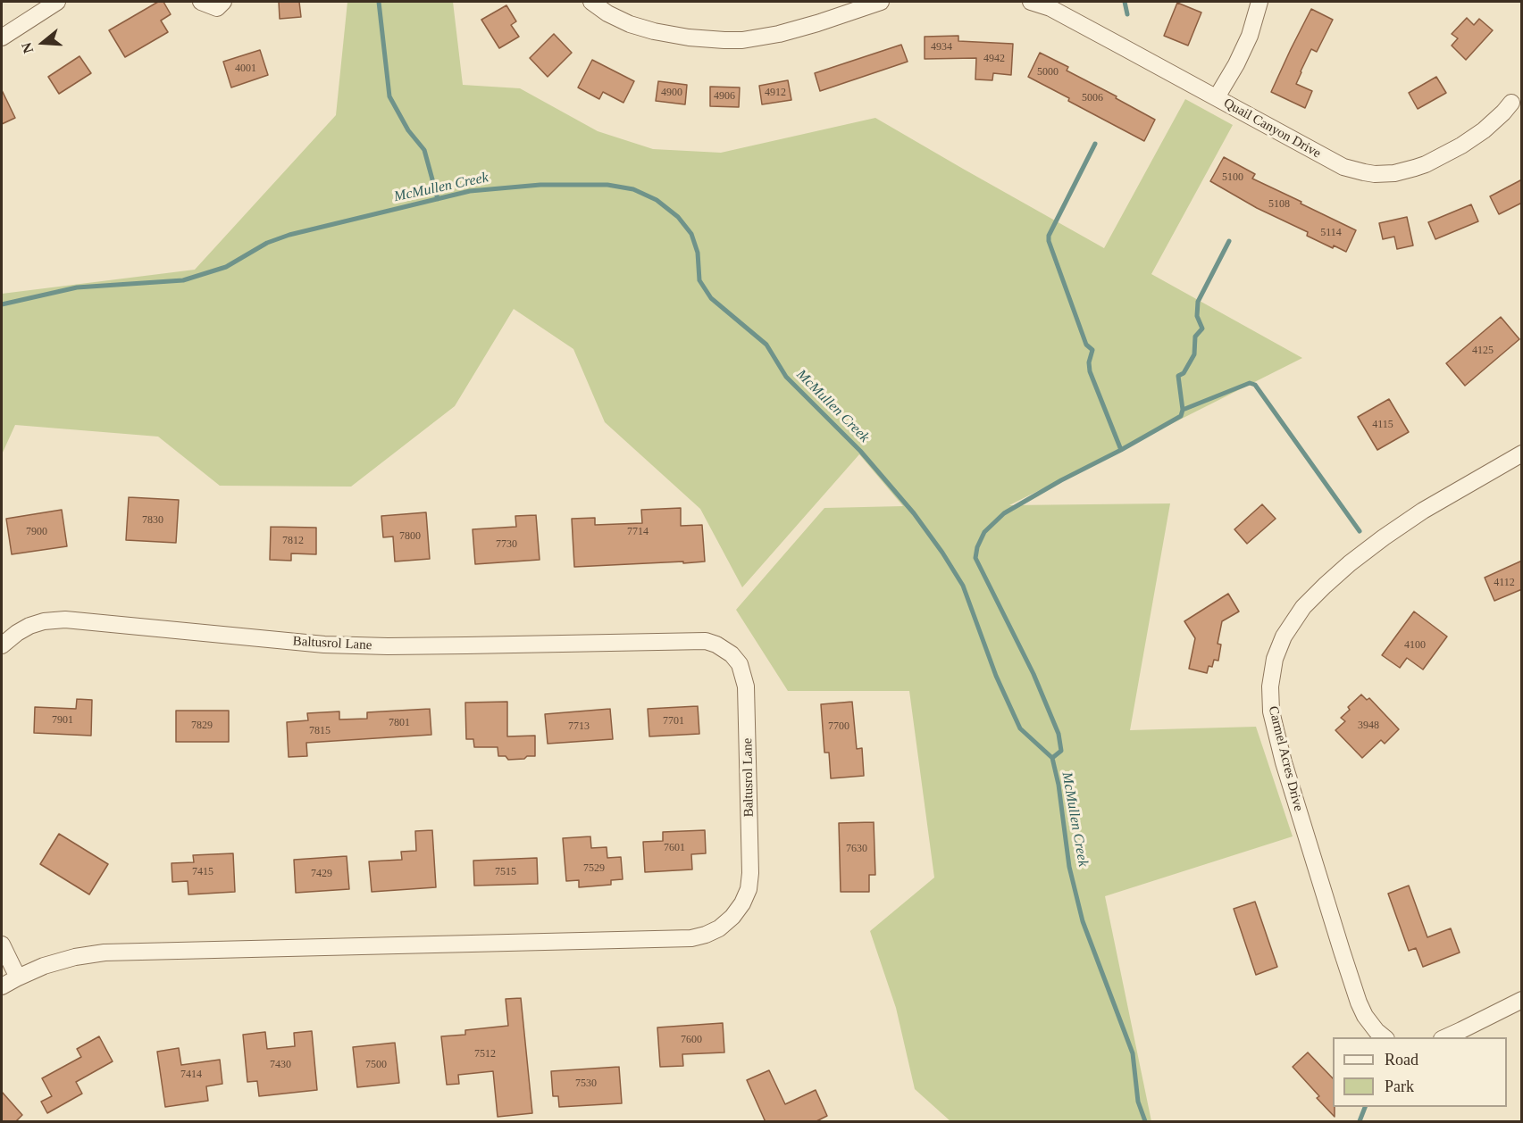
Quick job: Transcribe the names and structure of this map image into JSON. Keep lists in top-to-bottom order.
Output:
{
  "streets": {
    "street": ["Quail Canyon Drive", "Baltusrol Lane", "Carmel Acres Drive"]
  },
  "water": ["McMullen Creek"],
  "house_numbers": [
    "4934",
    "4942",
    "4001",
    "5000",
    "4900",
    "4912",
    "4906",
    "5006",
    "5100",
    "5108",
    "5114",
    "4125",
    "4115",
    "7830",
    "7900",
    "7714",
    "7800",
    "7812",
    "7730",
    "4112",
    "4100",
    "7901",
    "7701",
    "7801",
    "7829",
    "3948",
    "7713",
    "7700",
    "7815",
    "7601",
    "7630",
    "7529",
    "7415",
    "7515",
    "7429",
    "7600",
    "7512",
    "7430",
    "7500",
    "7414",
    "7530"
  ],
  "legend": ["Road", "Park"],
  "north": "left"
}
